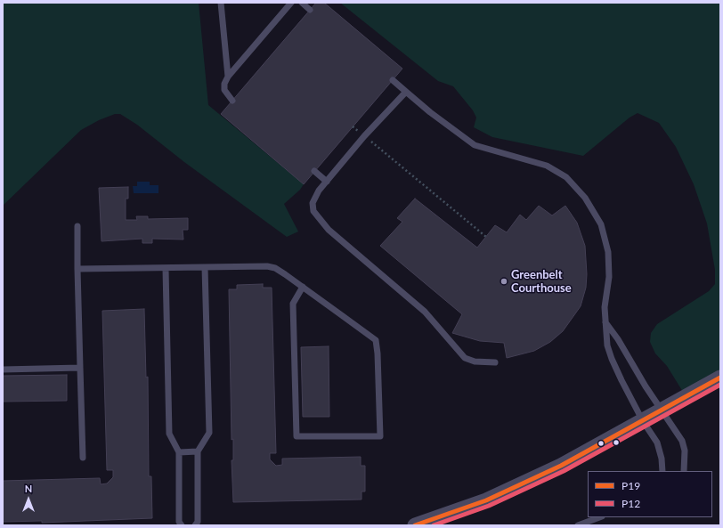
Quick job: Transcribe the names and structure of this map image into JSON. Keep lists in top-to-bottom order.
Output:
{
  "places": ["Greenbelt Courthouse"],
  "lines": ["transit line P19", "transit line P12"],
  "legend": ["P19", "P12"],
  "north": "top"
}
